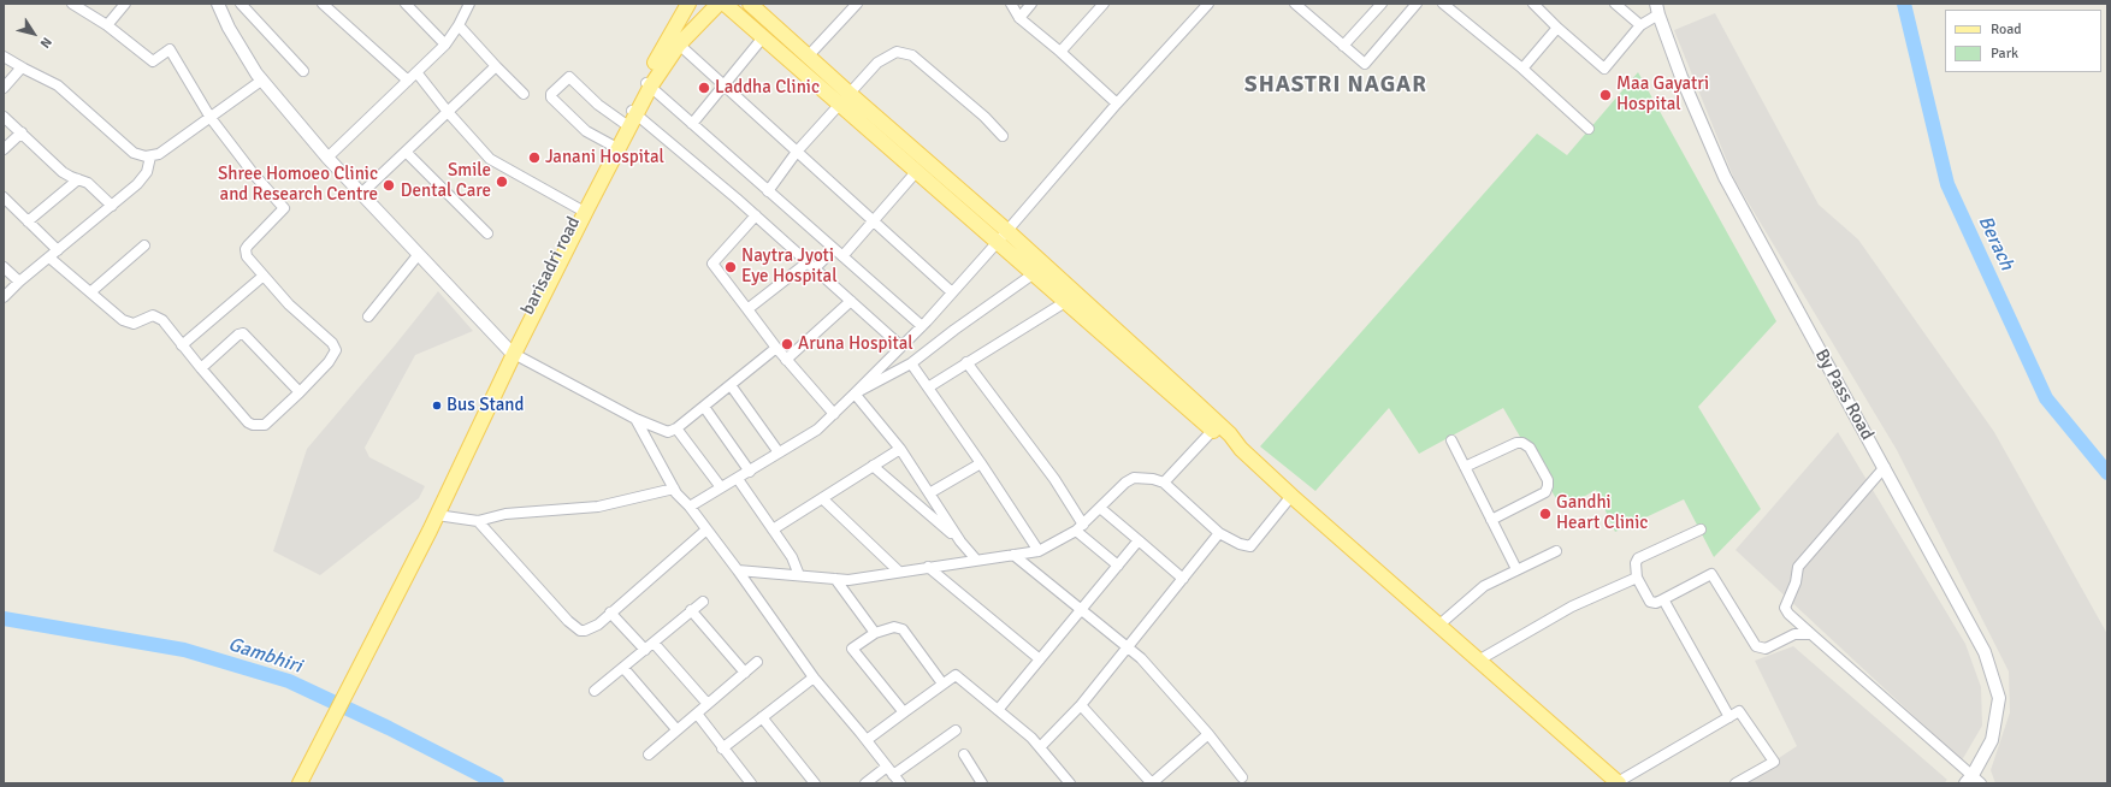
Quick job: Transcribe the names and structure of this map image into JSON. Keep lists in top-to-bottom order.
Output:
{
  "streets": {
    "main road": ["barisadri road"],
    "street": ["By Pass Road"]
  },
  "districts": ["SHASTRI NAGAR"],
  "water": ["Berach", "Gambhiri"],
  "places": [
    "Laddha Clinic",
    "Maa Gayatri Hospital",
    "Janani Hospital",
    "Smile Dental Care",
    "Shree Homoeo Clinic and Research Centre",
    "Naytra Jyoti Eye Hospital",
    "Aruna Hospital",
    "Bus Stand",
    "Gandhi Heart Clinic"
  ],
  "legend": ["Road", "Park"],
  "north": "bottom right"
}
